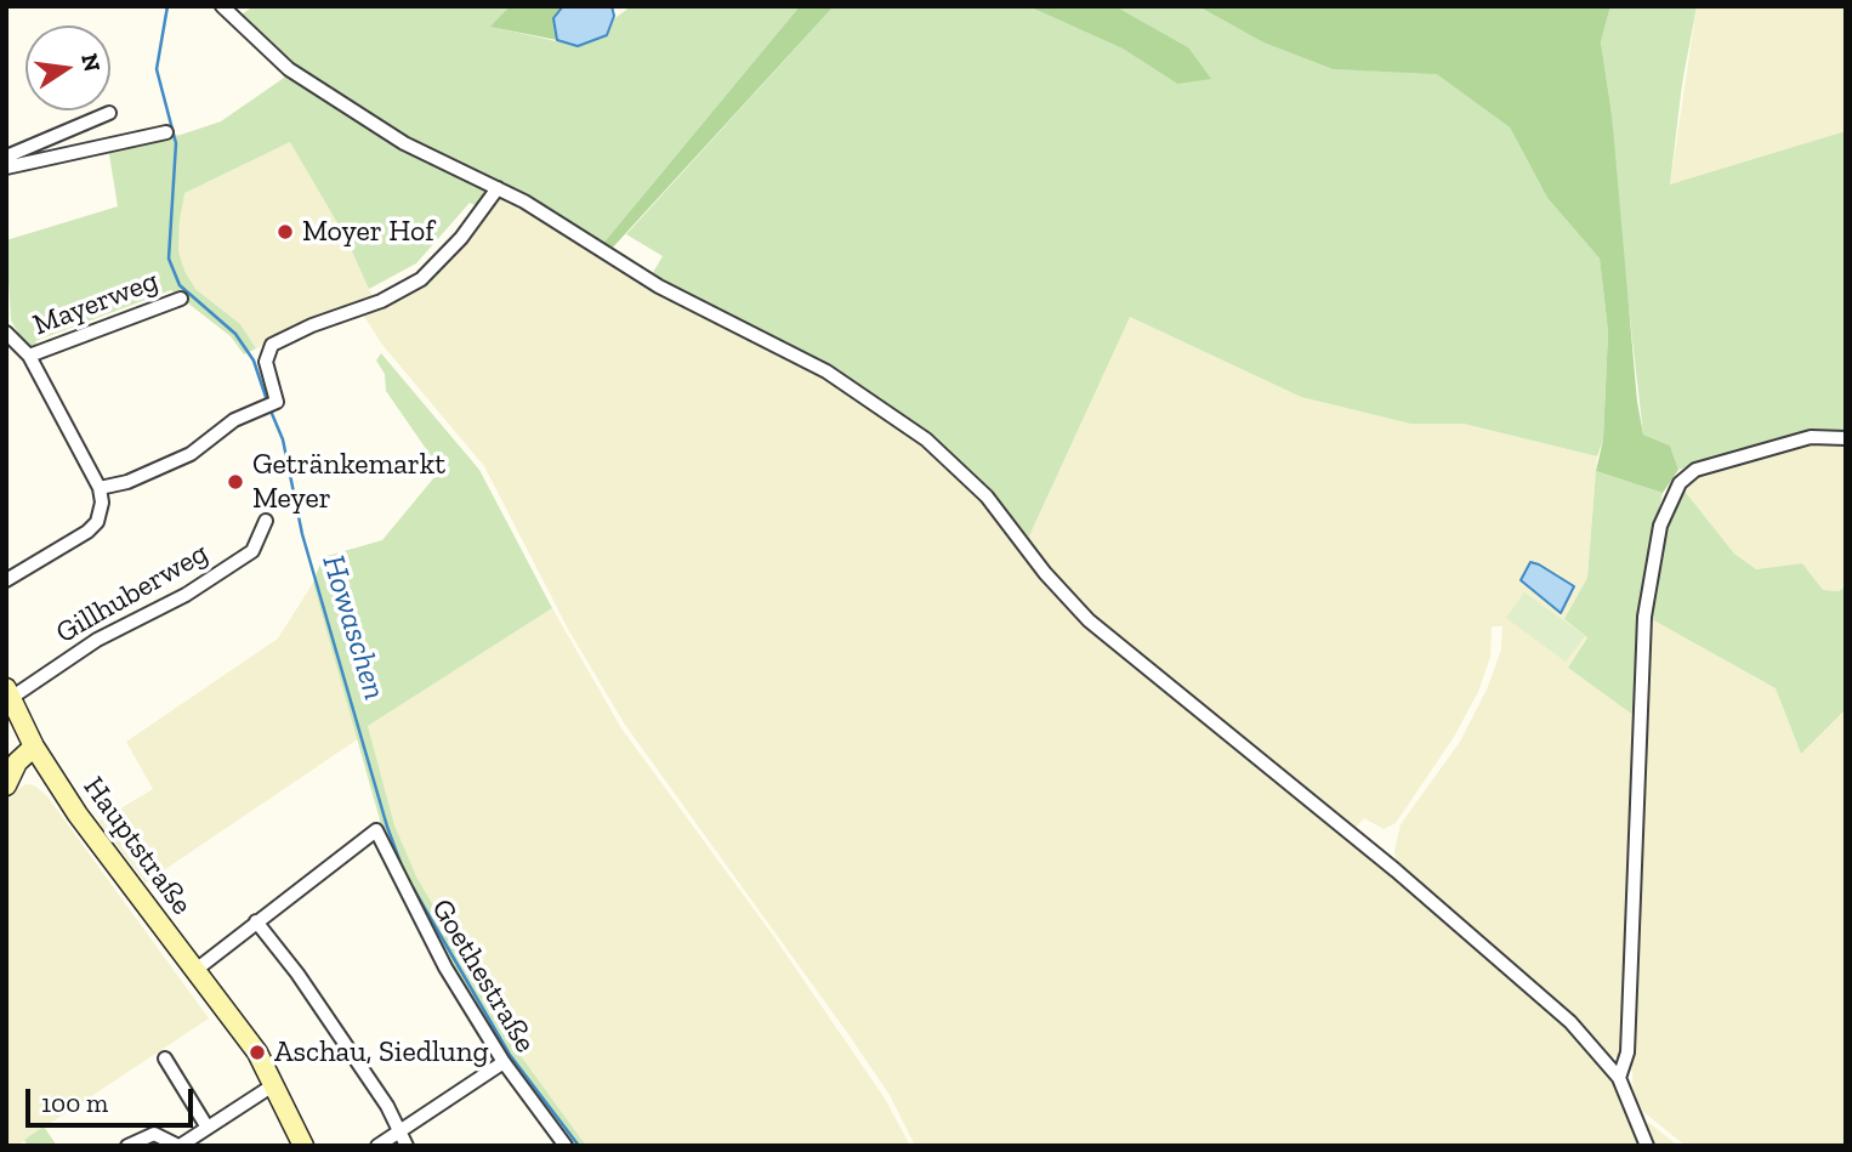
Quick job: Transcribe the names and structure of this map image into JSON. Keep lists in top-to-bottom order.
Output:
{
  "streets": {
    "main road": ["Hauptstraße"],
    "street": ["Mayerweg", "Gillhuberweg", "Goethestraße"]
  },
  "crossings": [
    ["Gillhuberweg", "Hauptstraße"]
  ],
  "water": ["Howaschen"],
  "places": ["Moyer Hof", "Getränkemarkt Meyer", "Aschau, Siedlung"],
  "scale_bar": "100 m",
  "north": "right"
}
